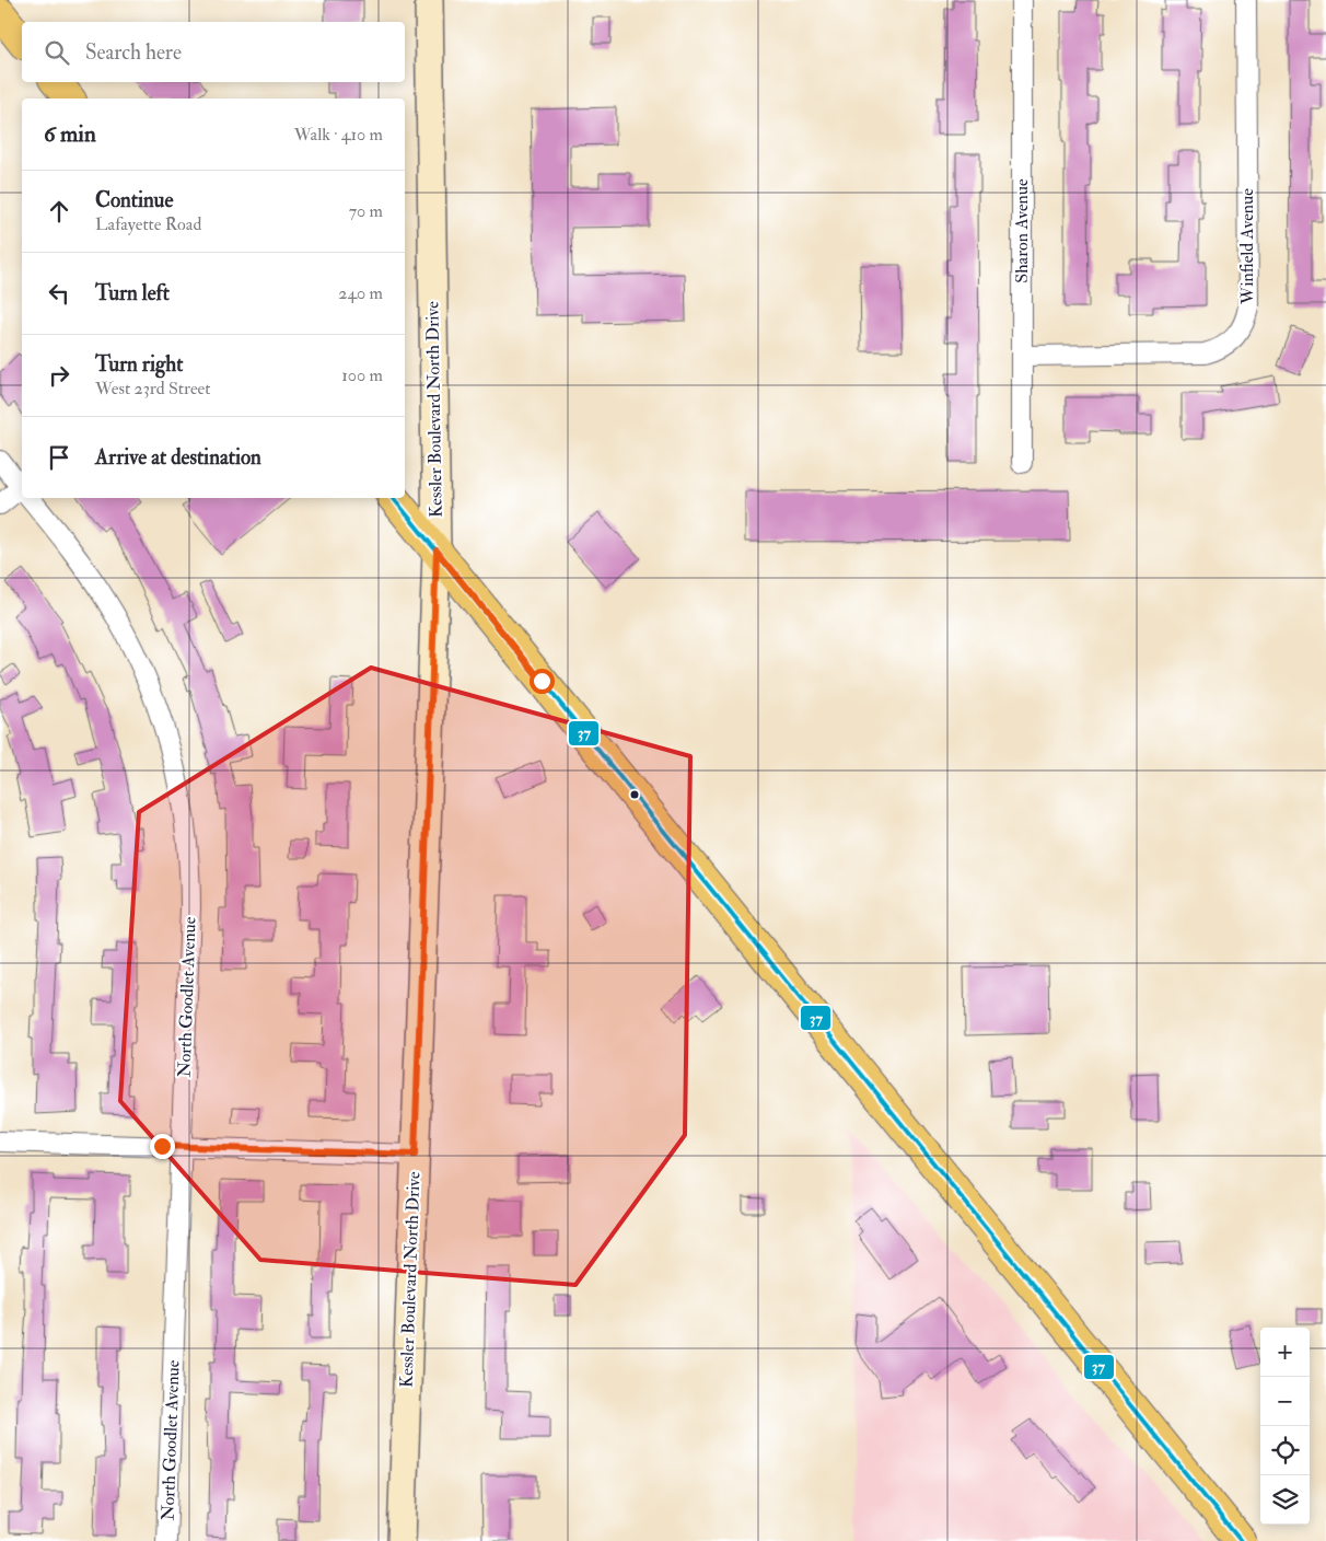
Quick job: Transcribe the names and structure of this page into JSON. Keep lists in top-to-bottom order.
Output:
{
  "streets": {
    "main road": ["Kessler Boulevard North Drive"],
    "street": ["Sharon Avenue", "Winfield Avenue", "North Goodlet Avenue"]
  },
  "crossings": [
    ["Sharon Avenue", "Winfield Avenue"]
  ],
  "lines": ["transit line 37"],
  "page": {
    "search": "Search here",
    "heading": ["6 min", "Walk · 410 m"],
    "list": [
      ["Continue", "Lafayette Road", "70 m"],
      ["Turn left", "240 m"],
      ["Turn right", "West 23rd Street", "100 m"],
      "Arrive at destination"
    ],
    "map_buttons": ["+", "−"]
  }
}
